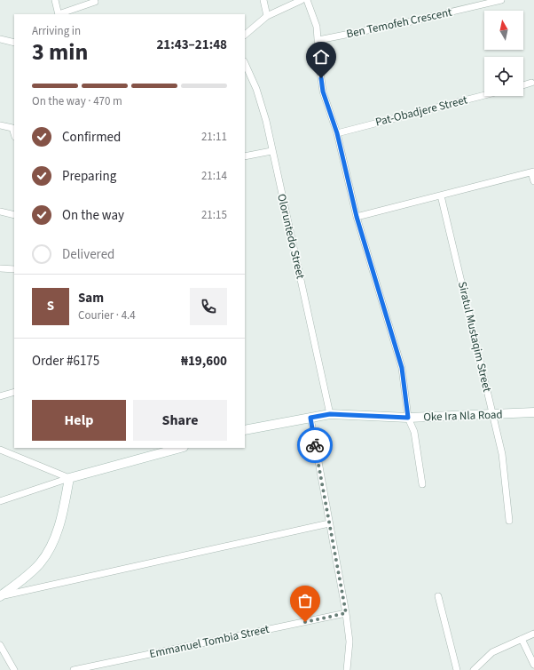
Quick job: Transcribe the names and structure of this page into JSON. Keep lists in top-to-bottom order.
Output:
{
  "streets": {
    "street": [
      "Ben Temofeh Crescent",
      "Pat-Obadjere Street",
      "Oloruntedo Street",
      "Siratul Mustaqim Street",
      "Oke Ira Nla Road",
      "Emmanuel Tombia Street"
    ]
  },
  "crossings": [
    ["Oloruntedo Street", "Oke Ira Nla Road"],
    ["Siratul Mustaqim Street", "Oke Ira Nla Road"]
  ],
  "north": "top",
  "page": {
    "heading": ["3 min", "Arriving in", "21:43–21:48"],
    "panel": [
      "Sam",
      "Courier · 4.4",
      "Order #6175",
      "₦19,600"
    ],
    "bar": "On the way · 470 m",
    "list": [
      ["Confirmed", "21:11"],
      ["Preparing", "21:14"],
      ["On the way", "21:15"],
      "Delivered"
    ],
    "round": "S",
    "buttons": ["Help", "Share"]
  }
}
